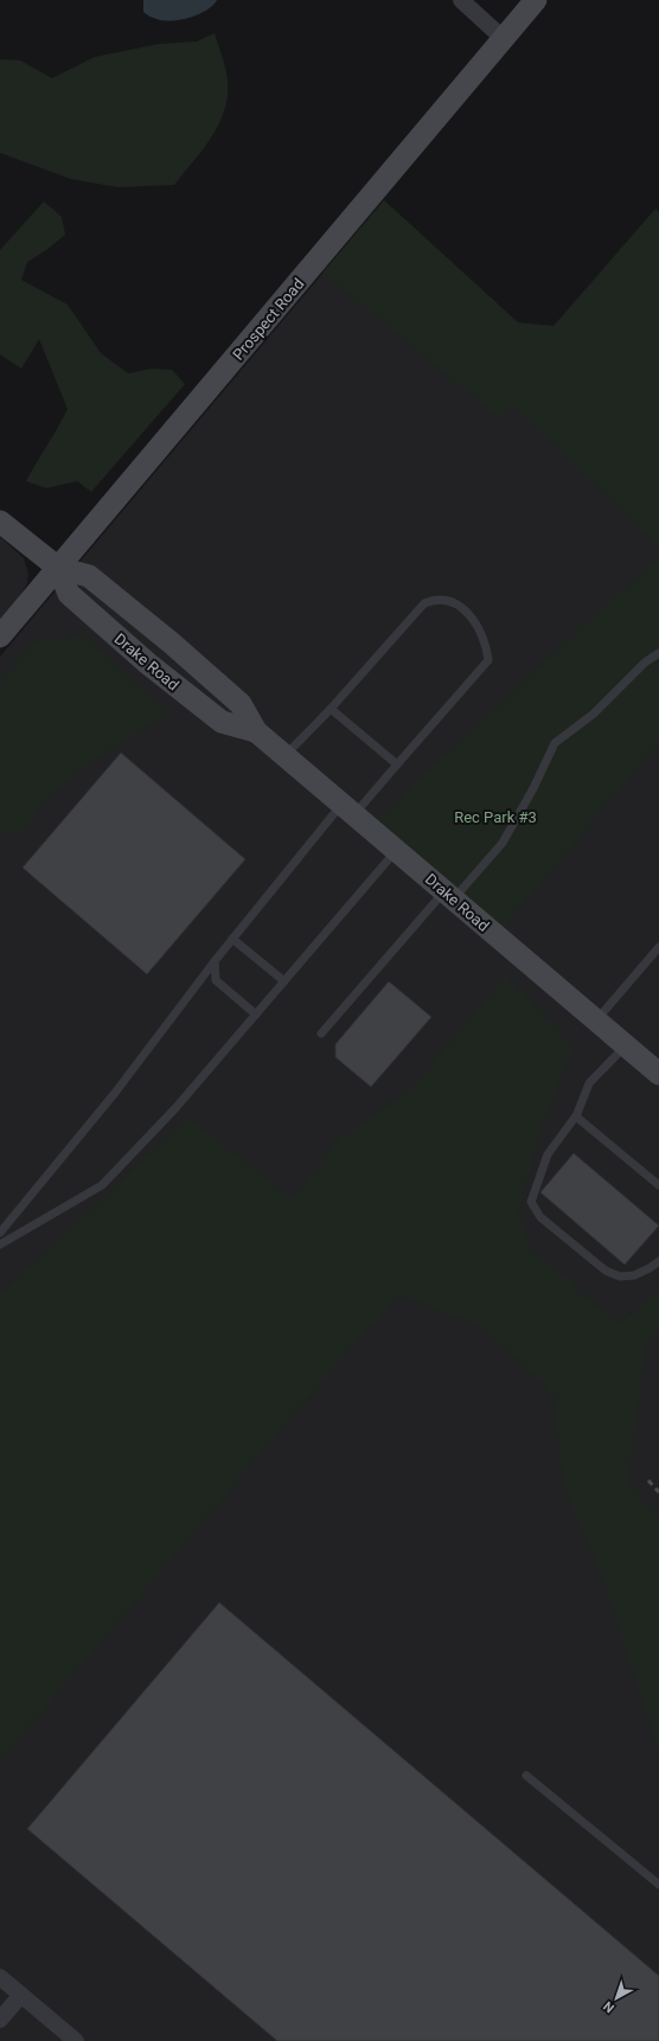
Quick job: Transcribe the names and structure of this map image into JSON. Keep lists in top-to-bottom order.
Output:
{
  "streets": {
    "street": ["Prospect Road", "Drake Road"]
  },
  "crossings": [
    ["Prospect Road", "Drake Road"]
  ],
  "parks": ["Rec Park #3"],
  "north": "bottom left"
}
